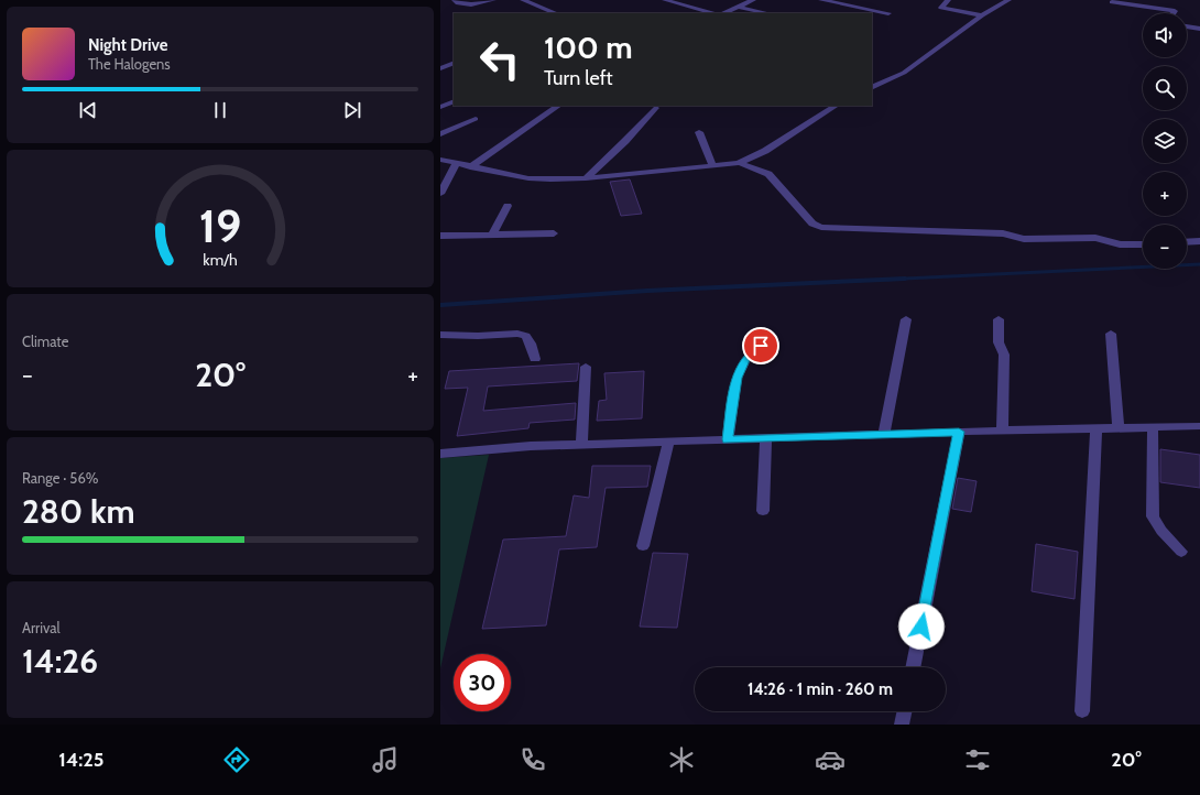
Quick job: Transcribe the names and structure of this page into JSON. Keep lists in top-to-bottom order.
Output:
{
  "page": {
    "map_buttons": ["+", "−"],
    "turn": ["100 m", "Turn left"],
    "song": ["Night Drive", "The Halogens"],
    "tile": [
      "Climate",
      ["Range · 56%", "280 km"],
      ["Arrival", "14:26"]
    ],
    "heat": ["−", "20°", "+"],
    "limit": "30",
    "trip": "14:26 · 1 min · 260 m",
    "tabs": ["14:25", "20°"],
    "gauge": ["19", "km/h"]
  }
}
